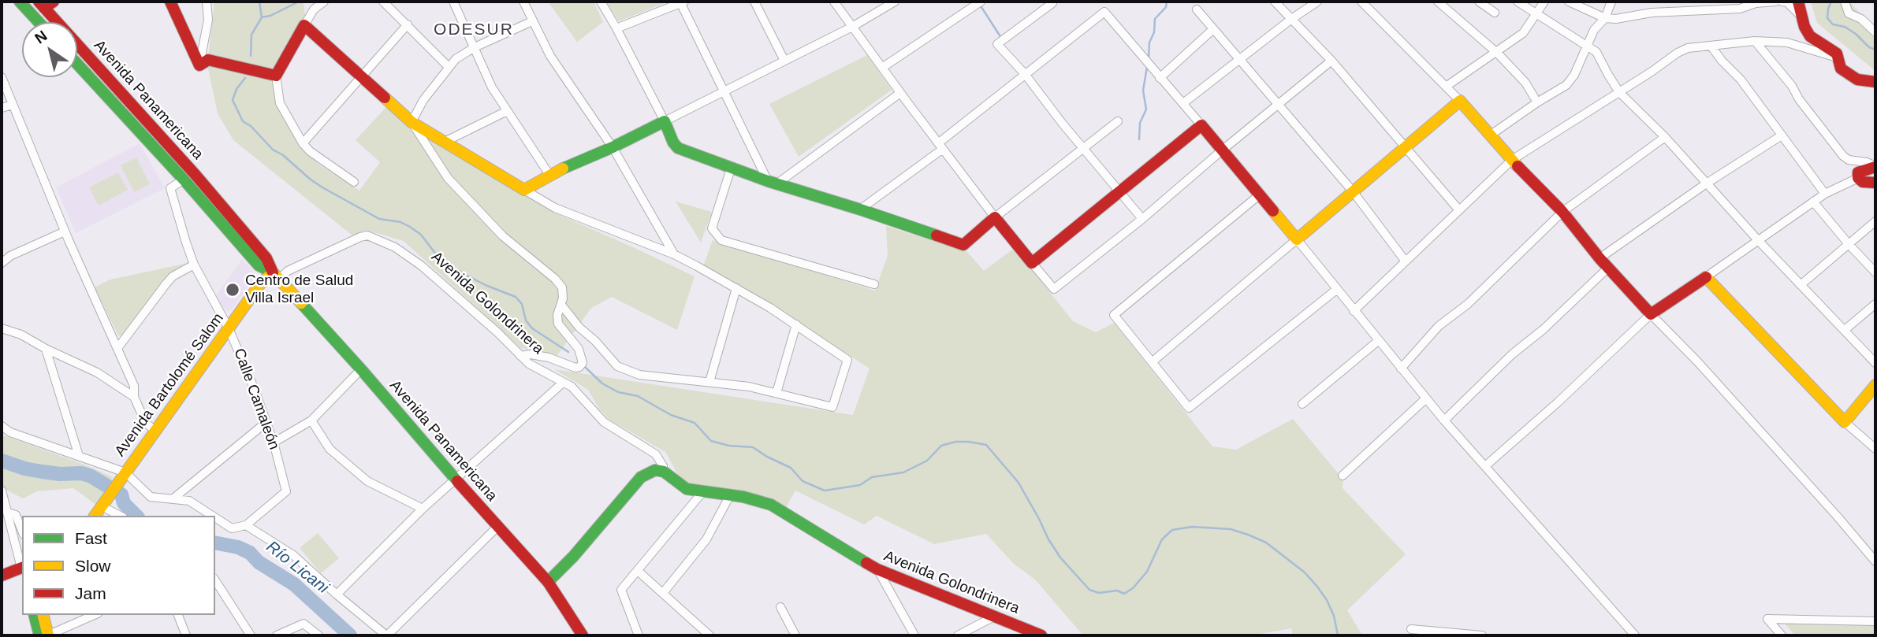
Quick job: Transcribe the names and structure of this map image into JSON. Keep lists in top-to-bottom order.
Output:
{
  "streets": {
    "street": [
      "Avenida Panamericana",
      "Avenida Golondrinera",
      "Avenida Bartolomé Salom",
      "Calle Camaleón"
    ]
  },
  "crossings": [
    ["Avenida Panamericana", "Avenida Golondrinera"],
    ["Avenida Panamericana", "Avenida Bartolomé Salom"],
    ["Avenida Panamericana", "Calle Camaleón"],
    ["Avenida Golondrinera", "Avenida Bartolomé Salom"],
    ["Avenida Bartolomé Salom", "Calle Camaleón"]
  ],
  "districts": ["ODESUR"],
  "water": ["Río Licani"],
  "places": ["Centro de Salud Villa Israel"],
  "legend": ["Fast", "Slow", "Jam"],
  "north": "top left"
}
